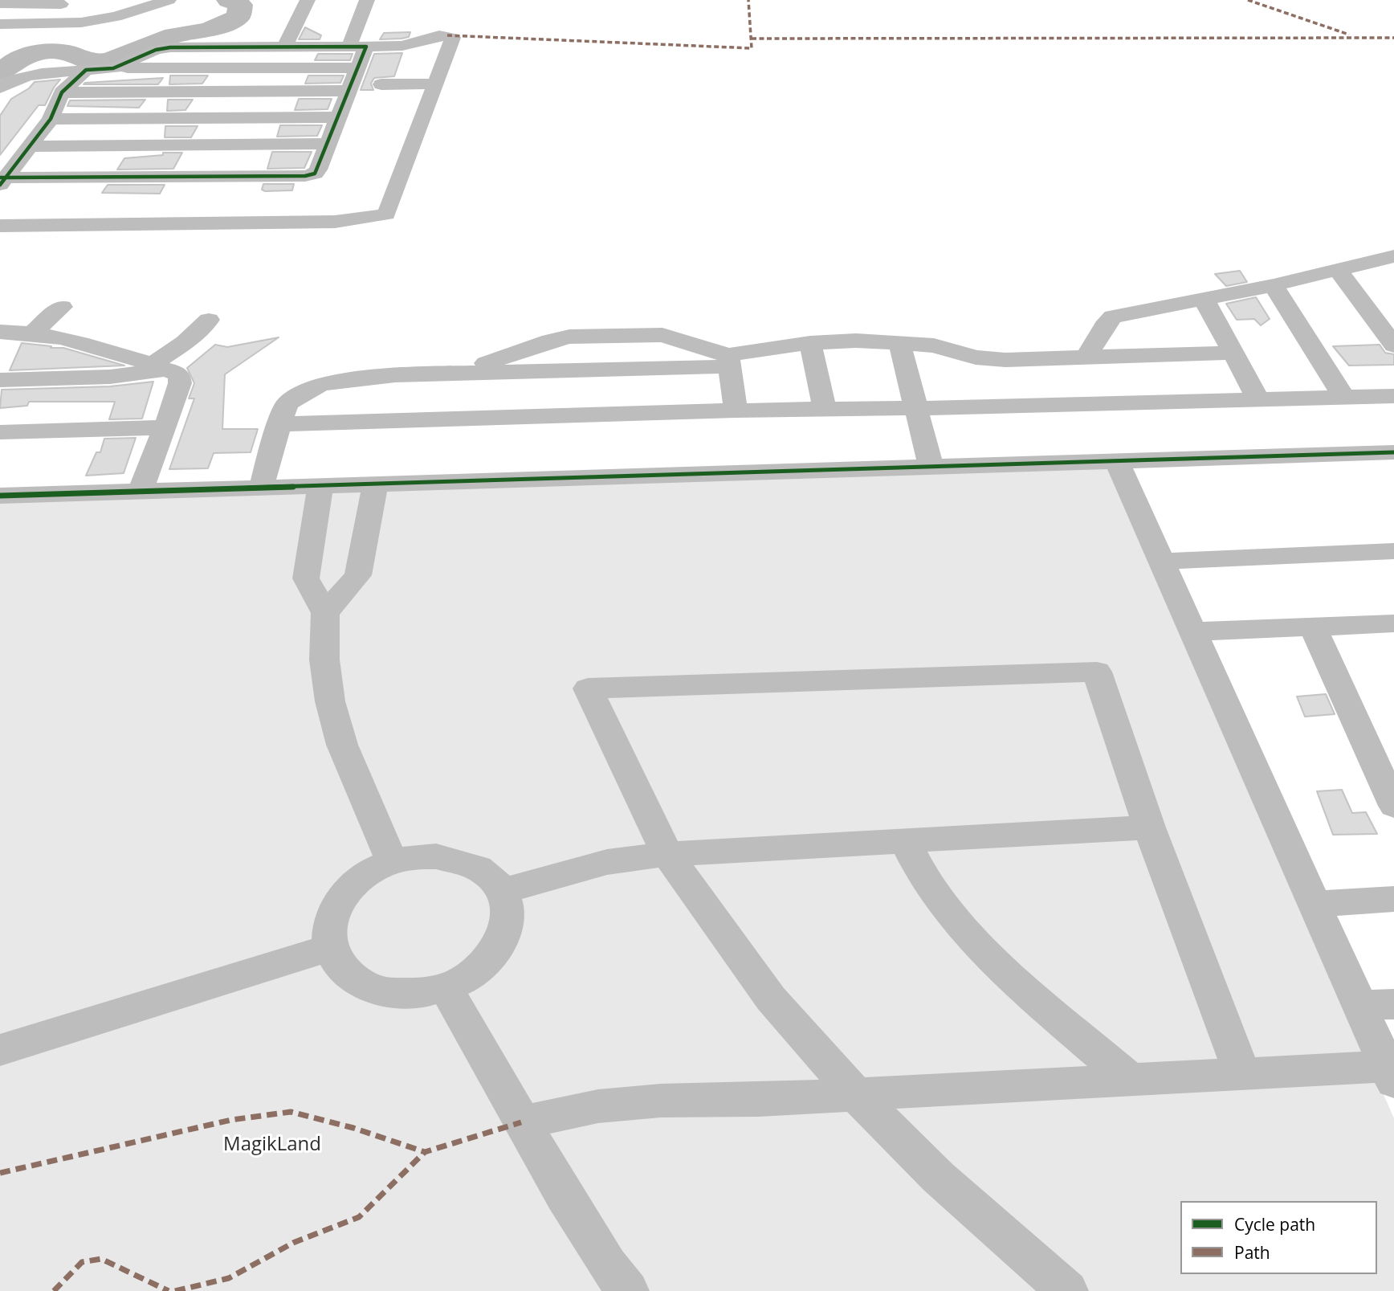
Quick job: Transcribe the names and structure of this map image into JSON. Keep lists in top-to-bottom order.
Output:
{
  "parks": ["MagikLand"],
  "legend": ["Cycle path", "Path"]
}
